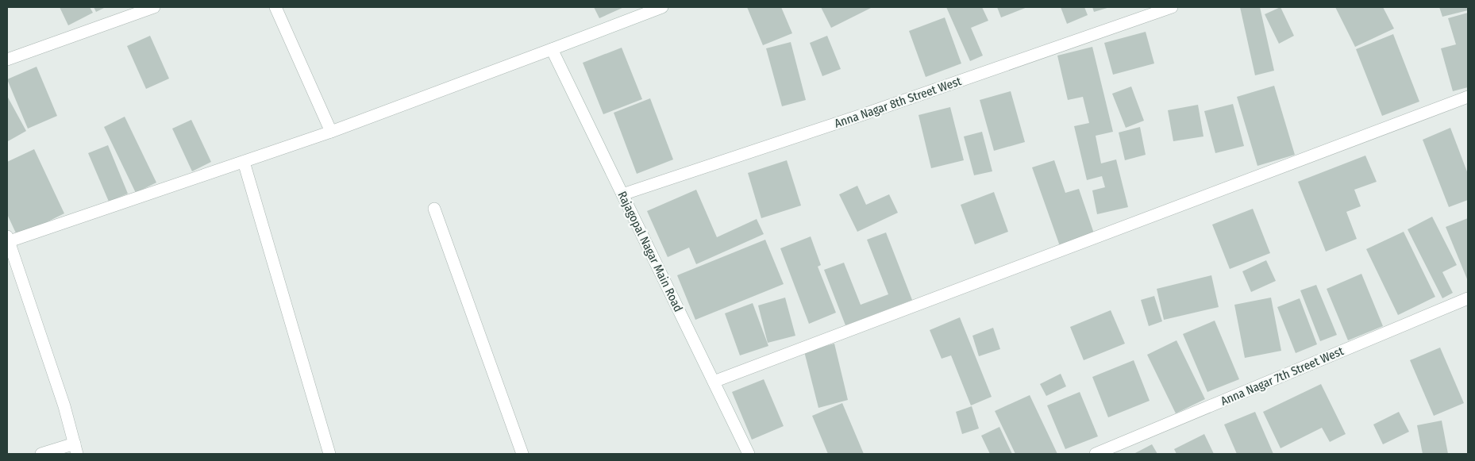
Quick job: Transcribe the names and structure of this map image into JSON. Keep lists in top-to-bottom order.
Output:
{
  "streets": {
    "street": ["Anna Nagar 8th Street West", "Rajagopal Nagar Main Road", "Anna Nagar 7th Street West"]
  },
  "crossings": [
    ["Anna Nagar 8th Street West", "Rajagopal Nagar Main Road"]
  ]
}
